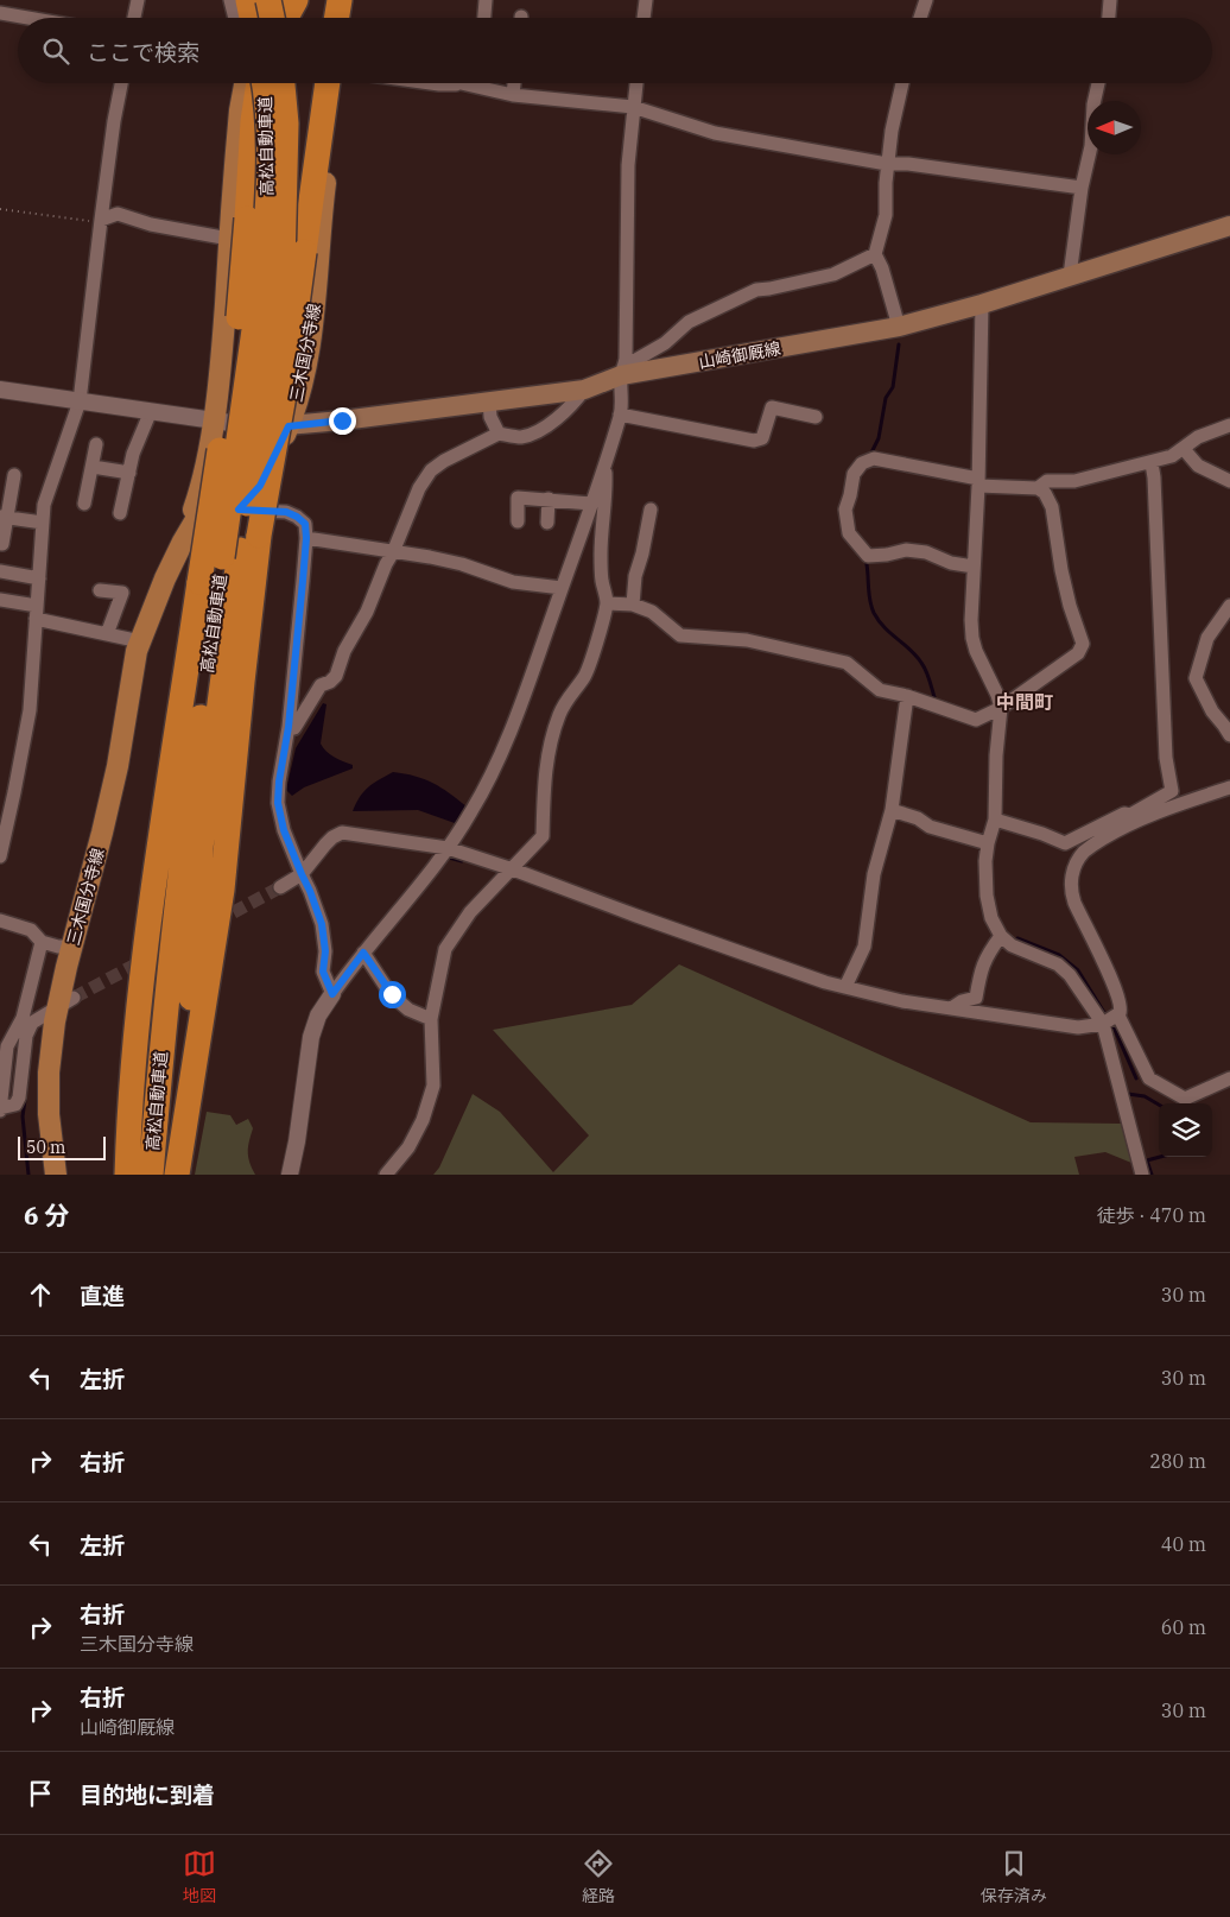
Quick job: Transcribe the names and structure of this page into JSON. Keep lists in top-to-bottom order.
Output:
{
  "streets": {
    "highway": ["高松自動車道"],
    "main road": ["三木国分寺線", "山崎御厩線"]
  },
  "crossings": [
    ["三木国分寺線", "山崎御厩線"]
  ],
  "districts": ["中間町"],
  "scale_bar": "50 m",
  "north": "left",
  "page": {
    "search": "ここで検索",
    "scale": "50 m",
    "heading": ["6 分", "徒歩 · 470 m"],
    "list": [
      ["直進", "30 m"],
      ["左折", "30 m"],
      ["右折", "280 m"],
      ["左折", "40 m"],
      ["右折", "三木国分寺線", "60 m"],
      ["右折", "山崎御厩線", "30 m"],
      "目的地に到着"
    ],
    "nav": ["地図", "経路", "保存済み"]
  }
}
